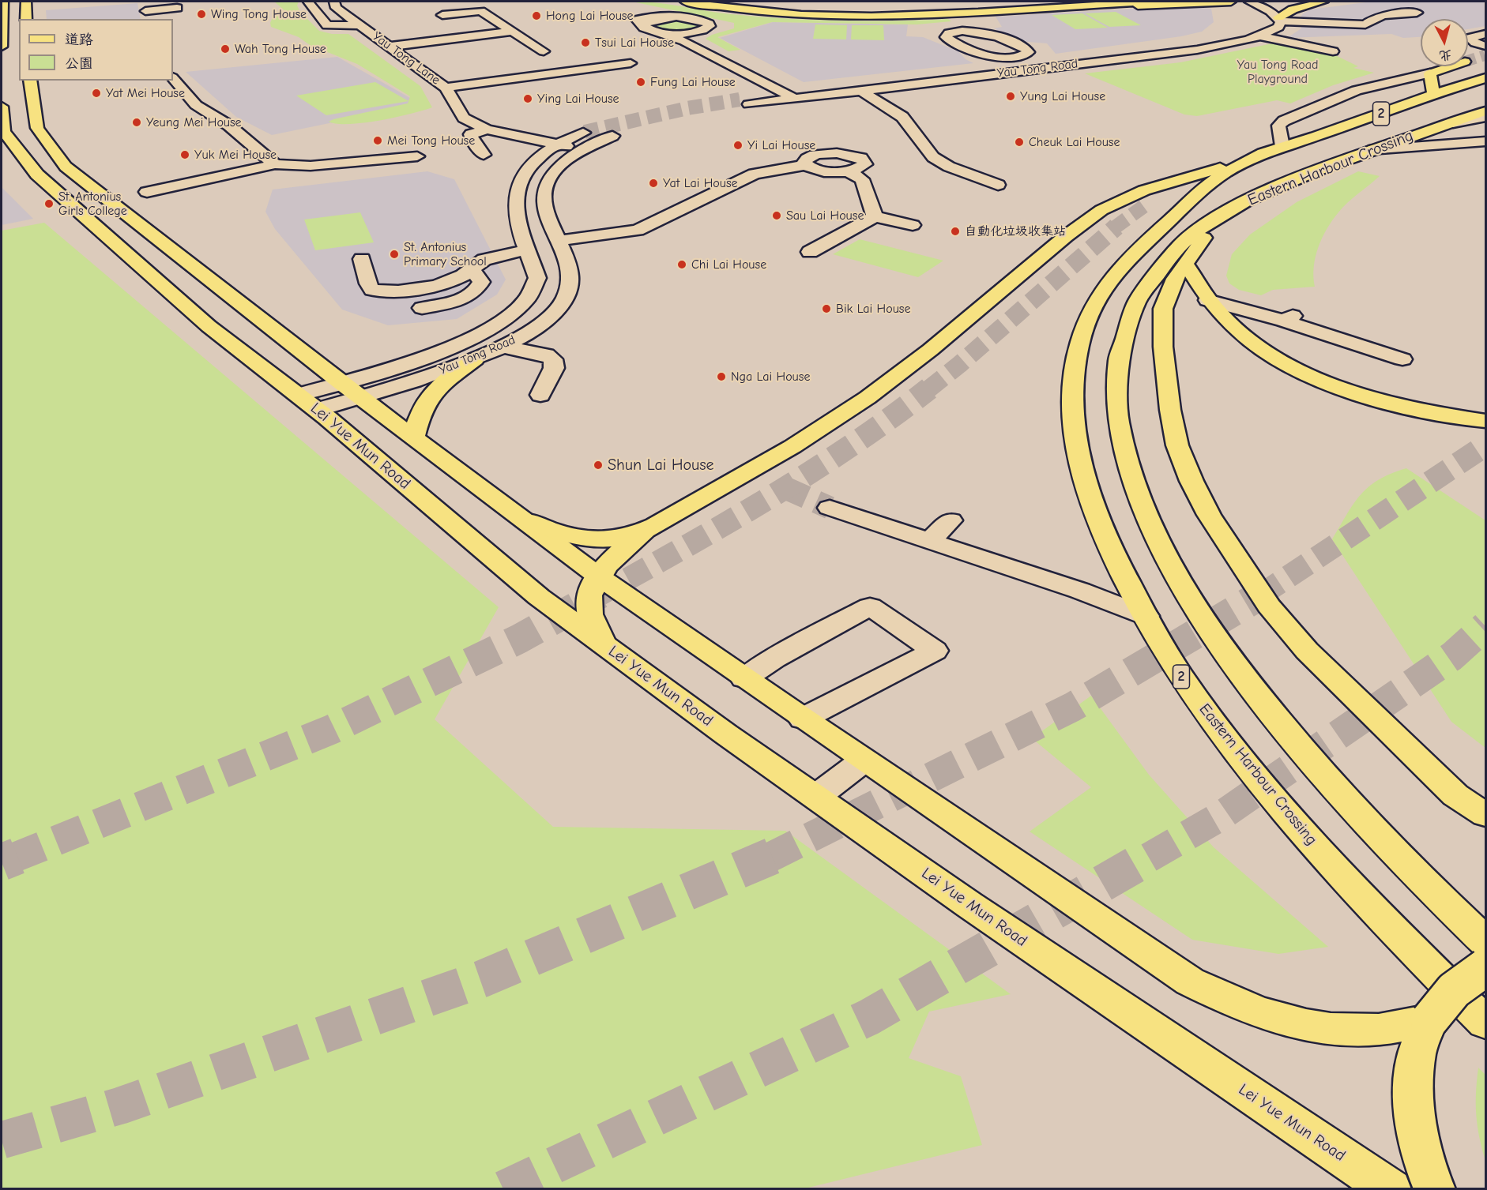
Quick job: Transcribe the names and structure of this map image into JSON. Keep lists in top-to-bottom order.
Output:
{
  "streets": {
    "main road": ["2", "Eastern Harbour Crossing", "Lei Yue Mun Road"],
    "street": ["Yau Tong Lane", "Yau Tong Road"]
  },
  "crossings": [
    ["Yau Tong Lane", "Yau Tong Road"],
    ["Yau Tong Road", "Lei Yue Mun Road"]
  ],
  "parks": ["Yau Tong Road Playground"],
  "places": [
    "Wing Tong House",
    "Hong Lai House",
    "Tsui Lai House",
    "Wah Tong House",
    "Fung Lai House",
    "Yat Mei House",
    "Yung Lai House",
    "Ying Lai House",
    "Yeung Mei House",
    "Mei Tong House",
    "Cheuk Lai House",
    "Yi Lai House",
    "Yuk Mei House",
    "Yat Lai House",
    "St. Antonius Girls College",
    "Sau Lai House",
    "自動化垃圾收集站",
    "St. Antonius Primary School",
    "Chi Lai House",
    "Bik Lai House",
    "Nga Lai House",
    "Shun Lai House"
  ],
  "legend": ["道路", "公園"],
  "north": "bottom"
}
